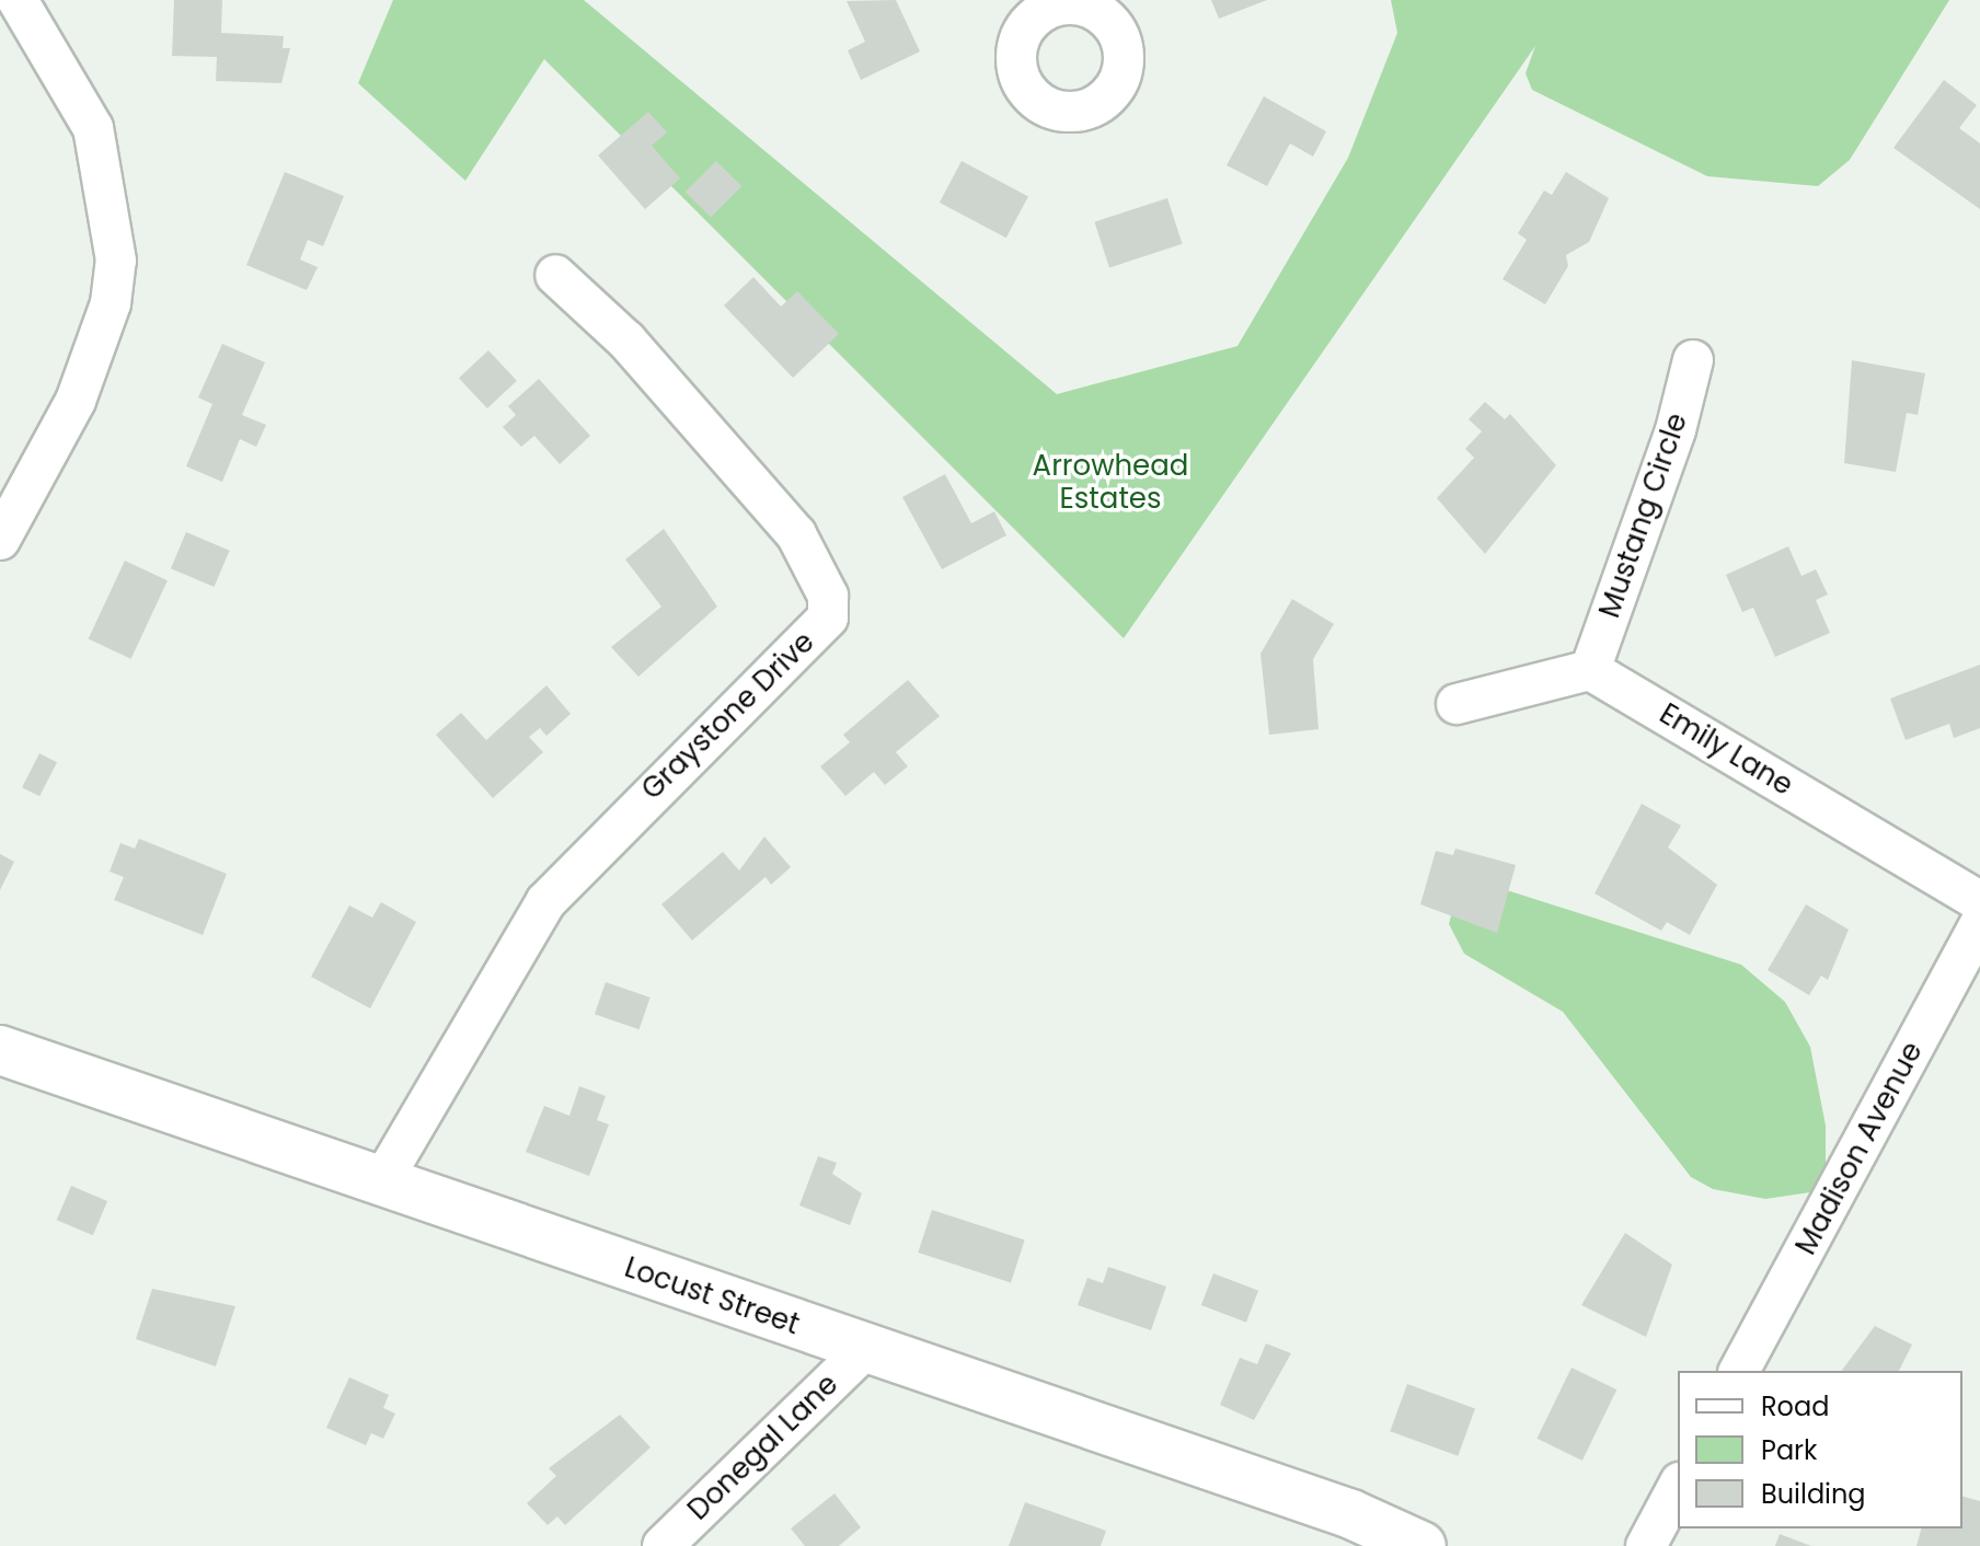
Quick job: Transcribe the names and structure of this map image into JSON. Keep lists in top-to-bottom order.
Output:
{
  "streets": {
    "main road": ["Locust Street"],
    "street": [
      "Mustang Circle",
      "Graystone Drive",
      "Emily Lane",
      "Madison Avenue",
      "Donegal Lane"
    ]
  },
  "crossings": [
    ["Mustang Circle", "Emily Lane"],
    ["Graystone Drive", "Locust Street"],
    ["Locust Street", "Donegal Lane"]
  ],
  "parks": ["Arrowhead Estates"],
  "legend": ["Road", "Park", "Building"]
}
